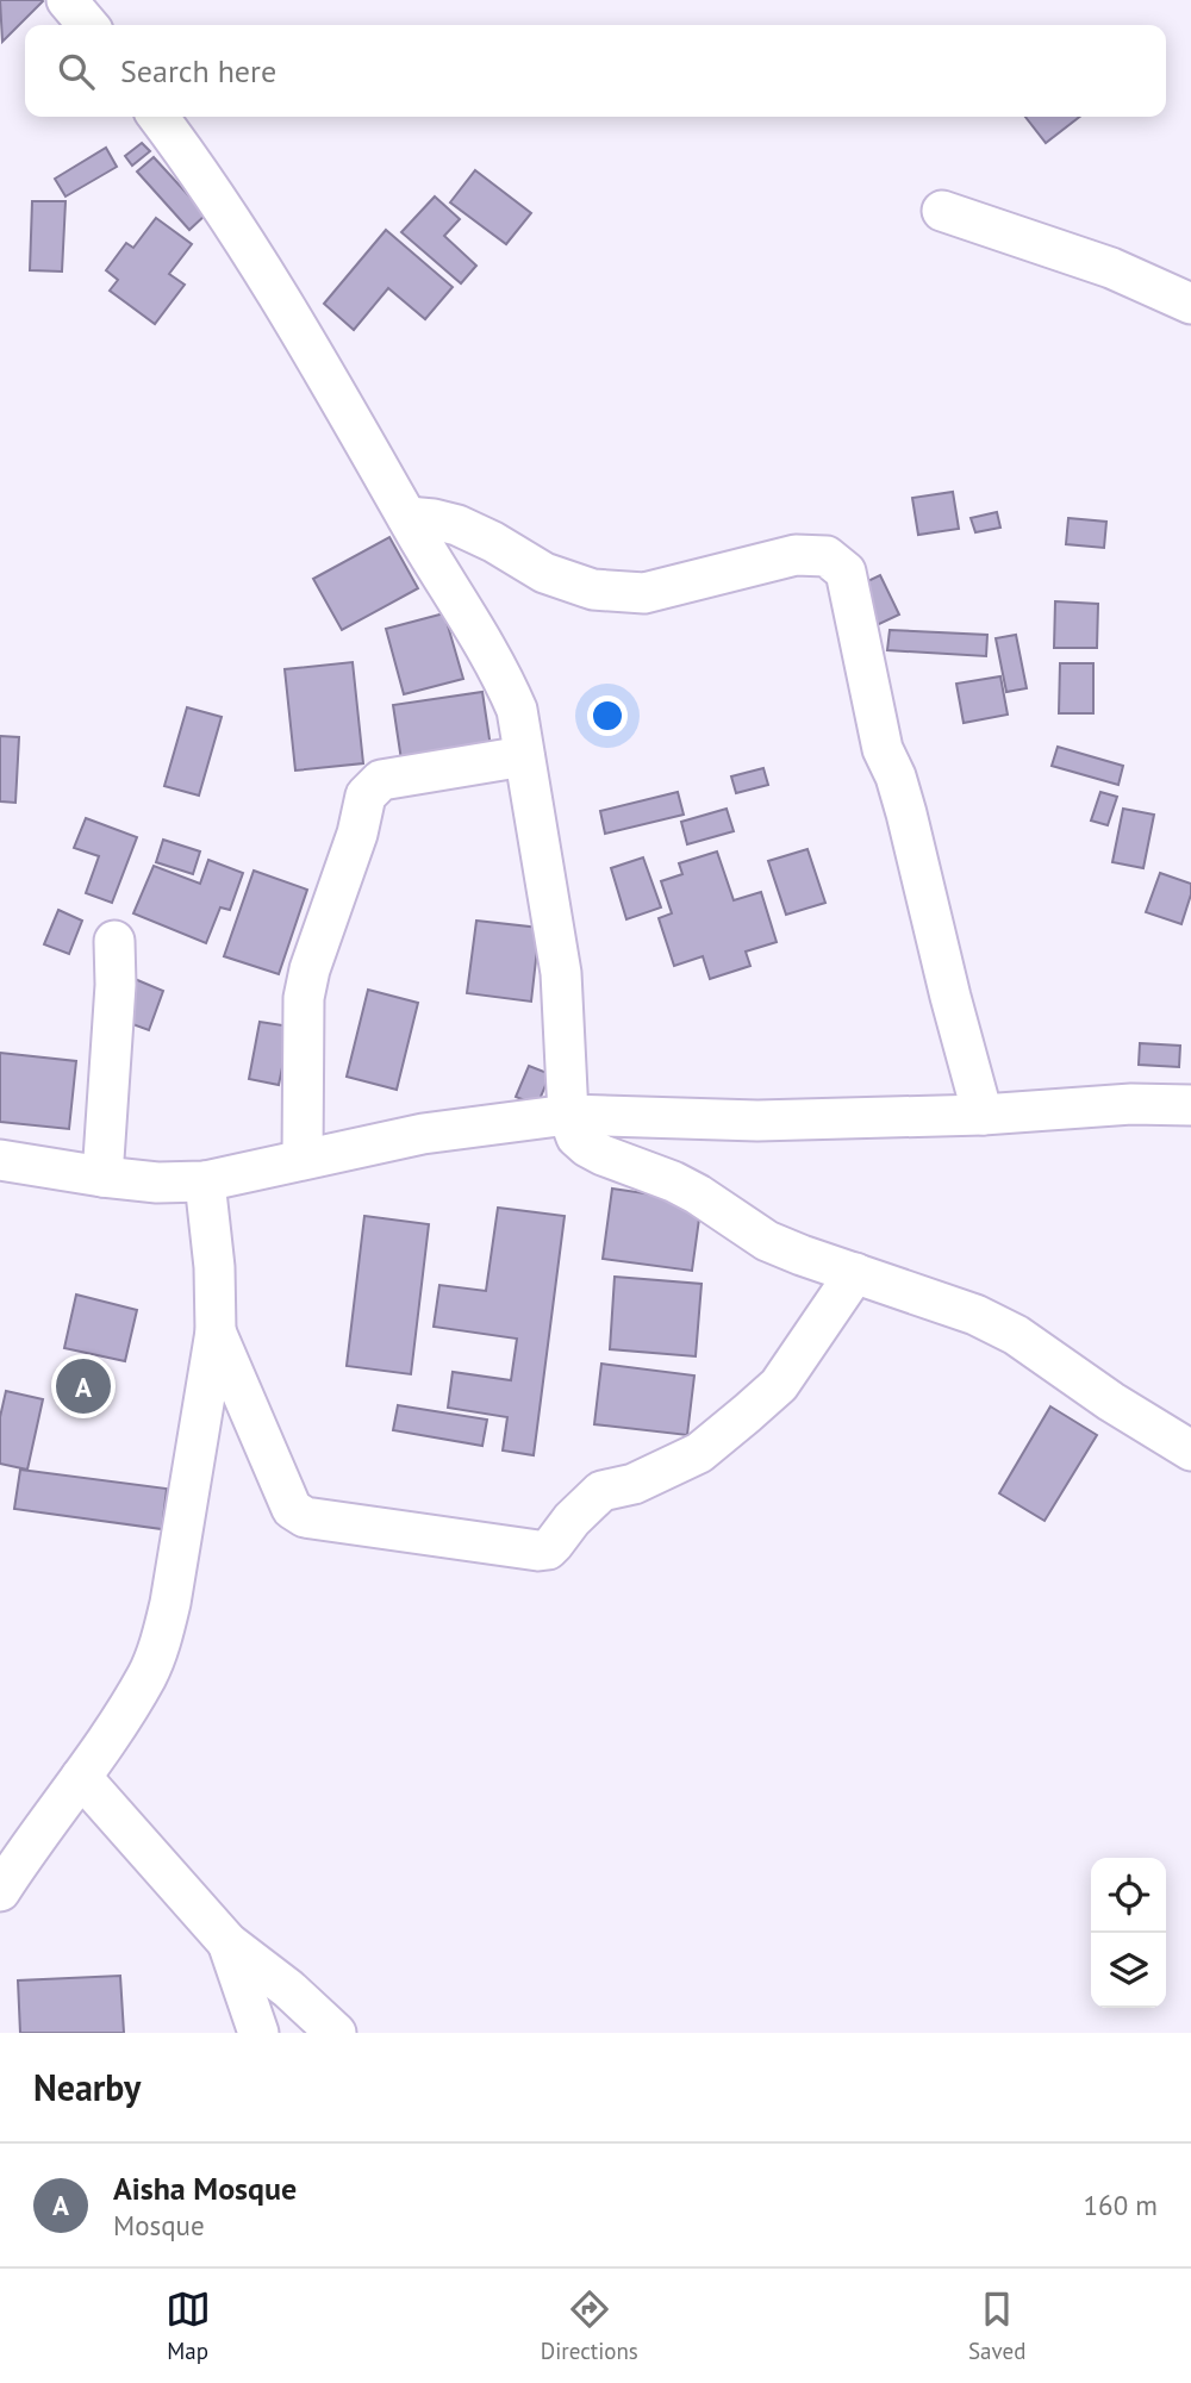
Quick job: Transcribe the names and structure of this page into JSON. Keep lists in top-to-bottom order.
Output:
{
  "page": {
    "search": "Search here",
    "pins": "A",
    "heading": "Nearby",
    "list": [
      {
        "mark": "A",
        "name": "Aisha Mosque",
        "note": "Mosque",
        "value": "160 m"
      }
    ],
    "nav": ["Map", "Directions", "Saved"]
  }
}
